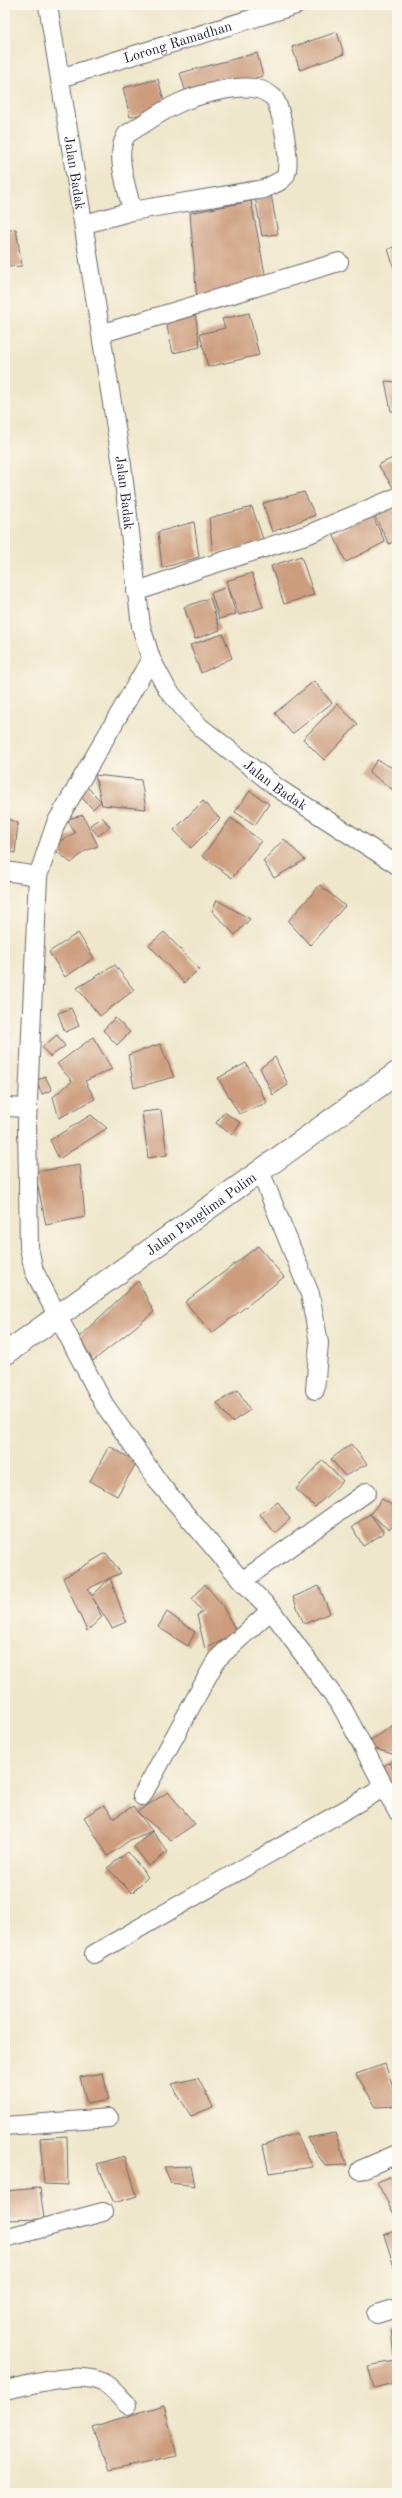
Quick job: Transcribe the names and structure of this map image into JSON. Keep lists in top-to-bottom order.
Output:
{
  "streets": {
    "street": ["Lorong Ramadhan", "Jalan Badak", "Jalan Panglima Polim"]
  },
  "crossings": [
    ["Lorong Ramadhan", "Jalan Badak"]
  ]
}
